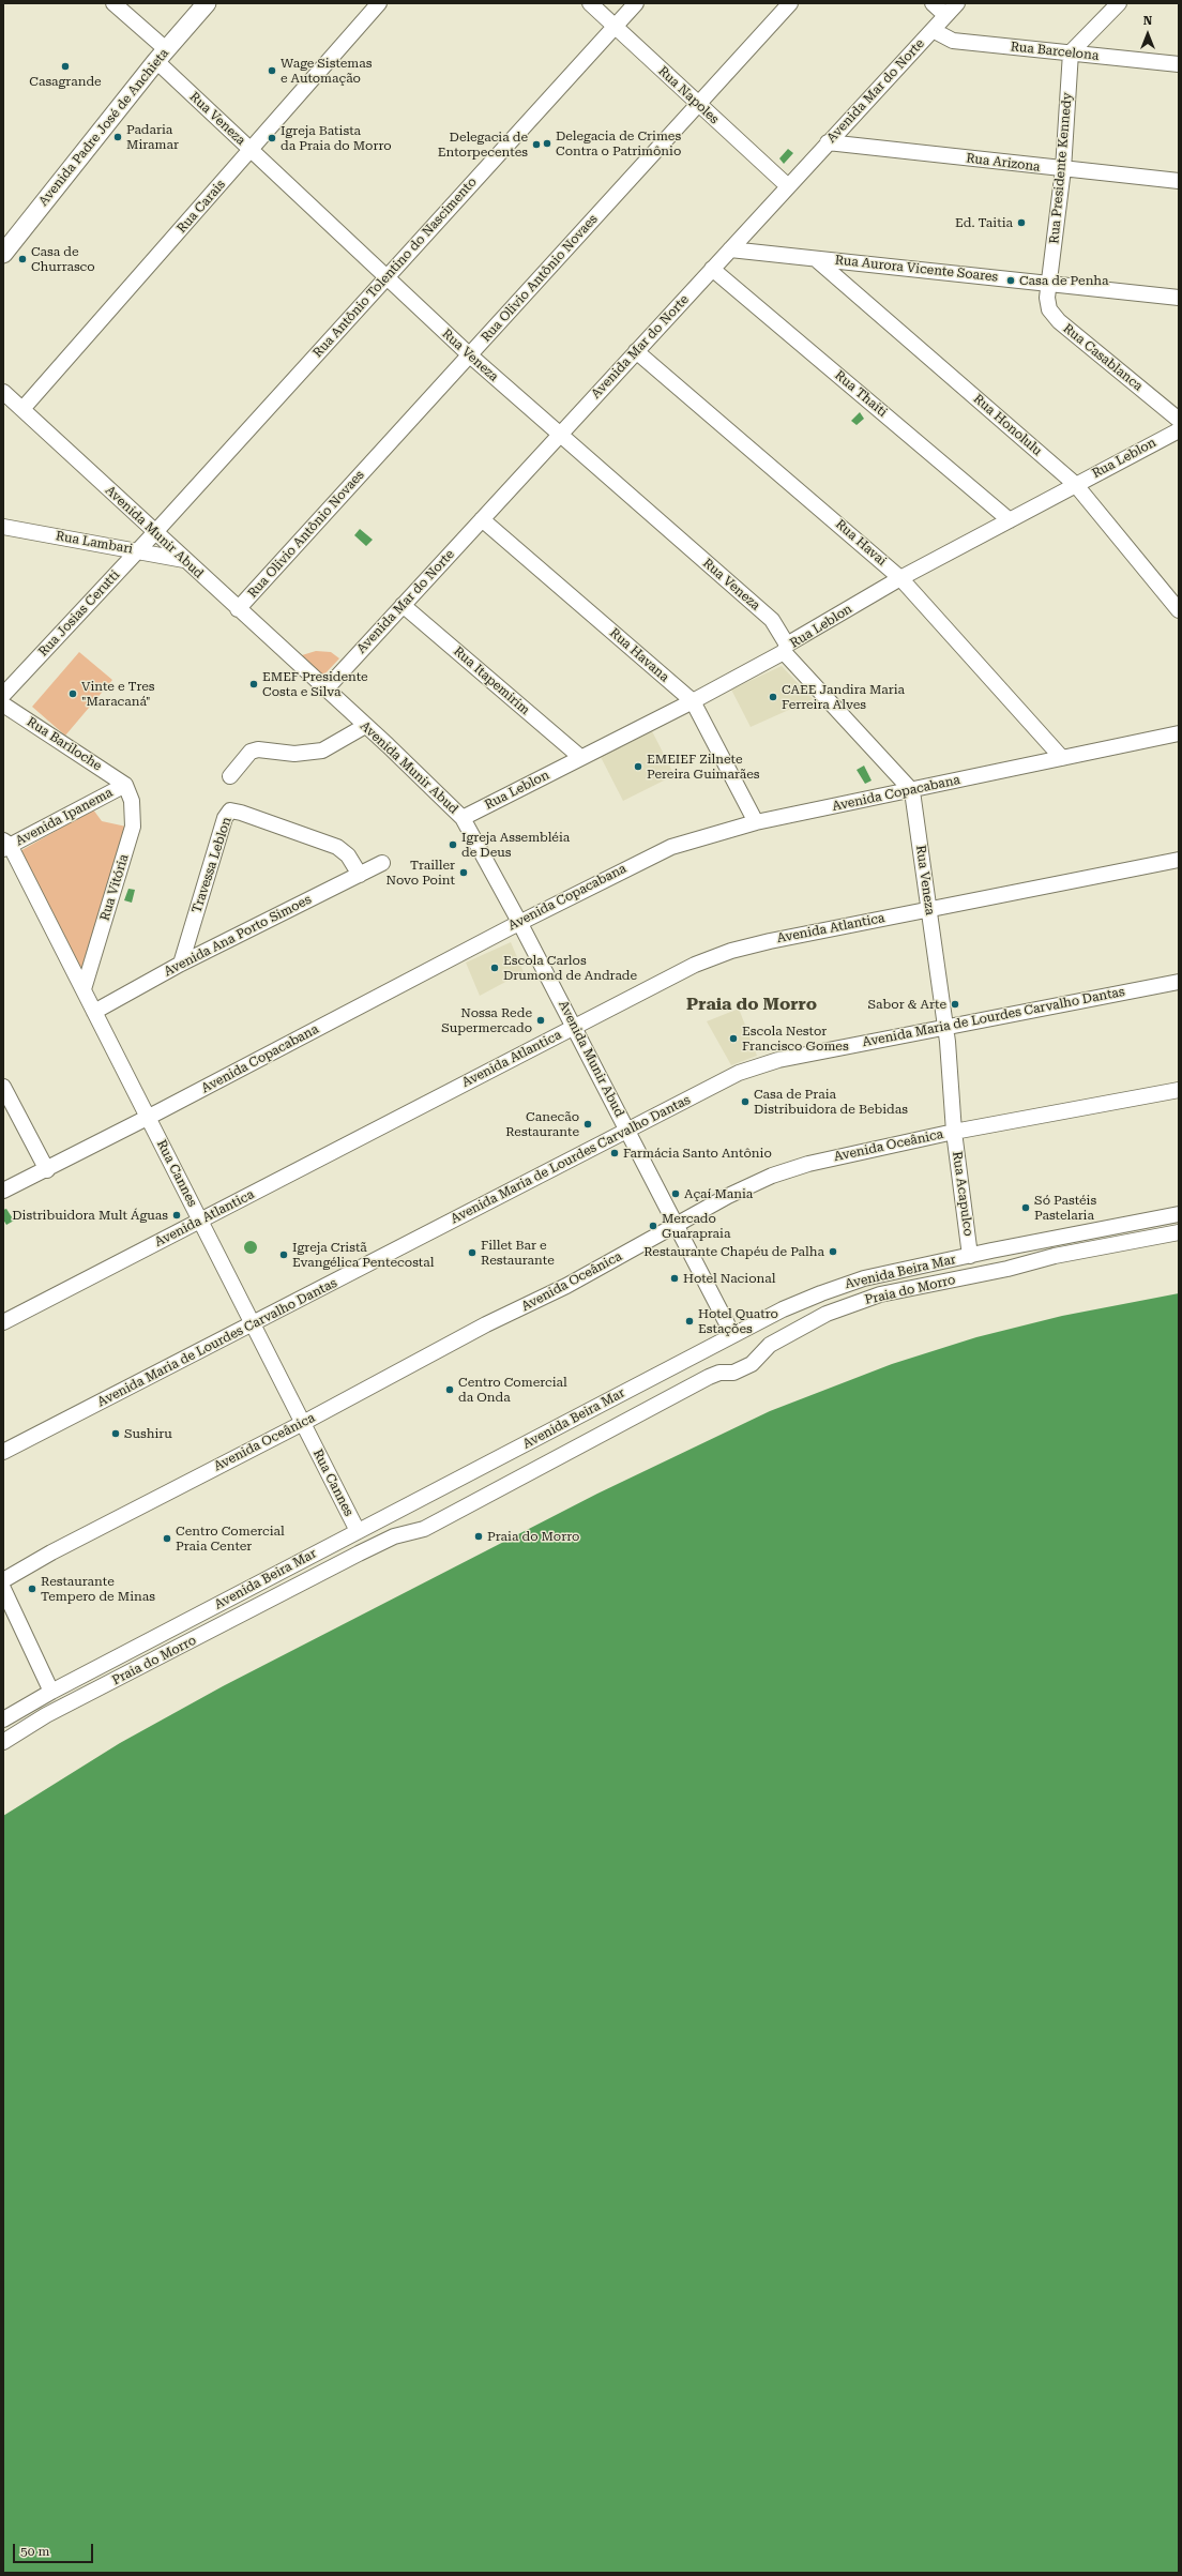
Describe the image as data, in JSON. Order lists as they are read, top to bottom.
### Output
{
  "streets": {
    "main road": ["Avenida Padre José de Anchieta"],
    "street": [
      "Rua Barcelona",
      "Avenida Mar do Norte",
      "Rua Napoles",
      "Rua Veneza",
      "Rua Arizona",
      "Rua Presidente Kennedy",
      "Rua Carais",
      "Rua Antônio Tolentino do Nascimento",
      "Rua Aurora Vicente Soares",
      "Rua Olivio Antônio Novaes",
      "Rua Casablanca",
      "Rua Thaiti",
      "Rua Honolulu",
      "Rua Leblon",
      "Avenida Munir Abud",
      "Rua Lambari",
      "Rua Havai",
      "Rua Josias Cerutti",
      "Rua Havana",
      "Rua Itapemirim",
      "Rua Bariloche",
      "Avenida Copacabana",
      "Avenida Ipanema",
      "Travessa Leblon",
      "Rua Vitória",
      "Avenida Atlantica",
      "Avenida Ana Porto Simoes",
      "Avenida Maria de Lourdes Carvalho Dantas",
      "Avenida Oceânica",
      "Rua Cannes",
      "Rua Acapulco",
      "Avenida Beira Mar",
      "Praia do Morro"
    ]
  },
  "crossings": [
    ["Rua Barcelona", "Avenida Mar do Norte"],
    ["Rua Barcelona", "Rua Presidente Kennedy"],
    ["Avenida Mar do Norte", "Rua Napoles"],
    ["Avenida Mar do Norte", "Rua Veneza"],
    ["Avenida Mar do Norte", "Rua Arizona"],
    ["Avenida Mar do Norte", "Rua Aurora Vicente Soares"],
    ["Avenida Mar do Norte", "Rua Thaiti"],
    ["Avenida Mar do Norte", "Avenida Munir Abud"],
    ["Avenida Mar do Norte", "Rua Havai"],
    ["Avenida Mar do Norte", "Rua Havana"],
    ["Avenida Mar do Norte", "Rua Itapemirim"],
    ["Rua Napoles", "Rua Antônio Tolentino do Nascimento"],
    ["Rua Napoles", "Rua Olivio Antônio Novaes"],
    ["Rua Veneza", "Avenida Padre José de Anchieta"],
    ["Rua Veneza", "Rua Carais"],
    ["Rua Veneza", "Rua Antônio Tolentino do Nascimento"],
    ["Rua Veneza", "Rua Olivio Antônio Novaes"],
    ["Rua Veneza", "Rua Leblon"],
    ["Rua Veneza", "Avenida Copacabana"],
    ["Rua Veneza", "Avenida Atlantica"],
    ["Rua Veneza", "Avenida Maria de Lourdes Carvalho Dantas"],
    ["Rua Veneza", "Rua Acapulco"],
    ["Rua Arizona", "Rua Presidente Kennedy"],
    ["Rua Presidente Kennedy", "Rua Aurora Vicente Soares"],
    ["Rua Presidente Kennedy", "Rua Casablanca"],
    ["Rua Carais", "Avenida Munir Abud"],
    ["Rua Antônio Tolentino do Nascimento", "Avenida Munir Abud"],
    ["Rua Antônio Tolentino do Nascimento", "Rua Josias Cerutti"],
    ["Rua Aurora Vicente Soares", "Rua Casablanca"],
    ["Rua Aurora Vicente Soares", "Rua Honolulu"],
    ["Rua Olivio Antônio Novaes", "Avenida Munir Abud"],
    ["Rua Thaiti", "Rua Leblon"],
    ["Rua Honolulu", "Rua Leblon"],
    ["Rua Leblon", "Avenida Munir Abud"],
    ["Rua Leblon", "Rua Havai"],
    ["Rua Leblon", "Rua Havana"],
    ["Rua Leblon", "Rua Itapemirim"],
    ["Avenida Munir Abud", "Rua Lambari"],
    ["Avenida Munir Abud", "Rua Josias Cerutti"],
    ["Avenida Munir Abud", "Avenida Copacabana"],
    ["Avenida Munir Abud", "Avenida Atlantica"],
    ["Avenida Munir Abud", "Avenida Maria de Lourdes Carvalho Dantas"],
    ["Avenida Munir Abud", "Avenida Oceânica"],
    ["Avenida Munir Abud", "Avenida Beira Mar"],
    ["Rua Lambari", "Rua Josias Cerutti"],
    ["Rua Havai", "Avenida Copacabana"],
    ["Rua Havana", "Avenida Copacabana"],
    ["Rua Bariloche", "Avenida Ipanema"],
    ["Rua Bariloche", "Rua Vitória"],
    ["Avenida Copacabana", "Rua Cannes"],
    ["Avenida Ipanema", "Rua Vitória"],
    ["Avenida Ipanema", "Rua Cannes"],
    ["Travessa Leblon", "Avenida Ana Porto Simoes"],
    ["Rua Vitória", "Rua Cannes"],
    ["Avenida Atlantica", "Rua Cannes"],
    ["Avenida Ana Porto Simoes", "Rua Cannes"],
    ["Avenida Maria de Lourdes Carvalho Dantas", "Rua Cannes"],
    ["Avenida Maria de Lourdes Carvalho Dantas", "Rua Acapulco"],
    ["Avenida Oceânica", "Rua Cannes"],
    ["Avenida Oceânica", "Rua Acapulco"],
    ["Rua Cannes", "Avenida Beira Mar"],
    ["Rua Acapulco", "Avenida Beira Mar"]
  ],
  "districts": ["Praia do Morro"],
  "places": [
    "Casagrande",
    "Wage Sistemas e Automação",
    "Padaria Miramar",
    "Igreja Batista da Praia do Morro",
    "Delegacia de Crimes Contra o Patrimônio",
    "Delegacia de Entorpecentes",
    "Ed. Taitia",
    "Casa de Churrasco",
    "Casa de Penha",
    "EMEF Presidente Costa e Silva",
    "Vinte e Tres \"Maracaná\"",
    "CAEE Jandira Maria Ferreira Alves",
    "EMEIEF Zilnete Pereira Guimarães",
    "Igreja Assembléia de Deus",
    "Trailler Novo Point",
    "Escola Carlos Drumond de Andrade",
    "Sabor & Arte",
    "Nossa Rede Supermercado",
    "Escola Nestor Francisco Gomes",
    "Casa de Praia Distribuidora de Bebidas",
    "Canecão Restaurante",
    "Farmácia Santo Antônio",
    "Açaí Mania",
    "Só Pastéis Pastelaria",
    "Distribuidora Mult Águas",
    "Mercado Guarapraia",
    "Restaurante Chapéu de Palha",
    "Fillet Bar e Restaurante",
    "Igreja Cristã Evangélica Pentecostal",
    "Hotel Nacional",
    "Hotel Quatro Estações",
    "Centro Comercial da Onda",
    "Sushiru",
    "Praia do Morro",
    "Centro Comercial Praia Center",
    "Restaurante Tempero de Minas"
  ],
  "scale_bar": "50 m",
  "north": "top"
}
